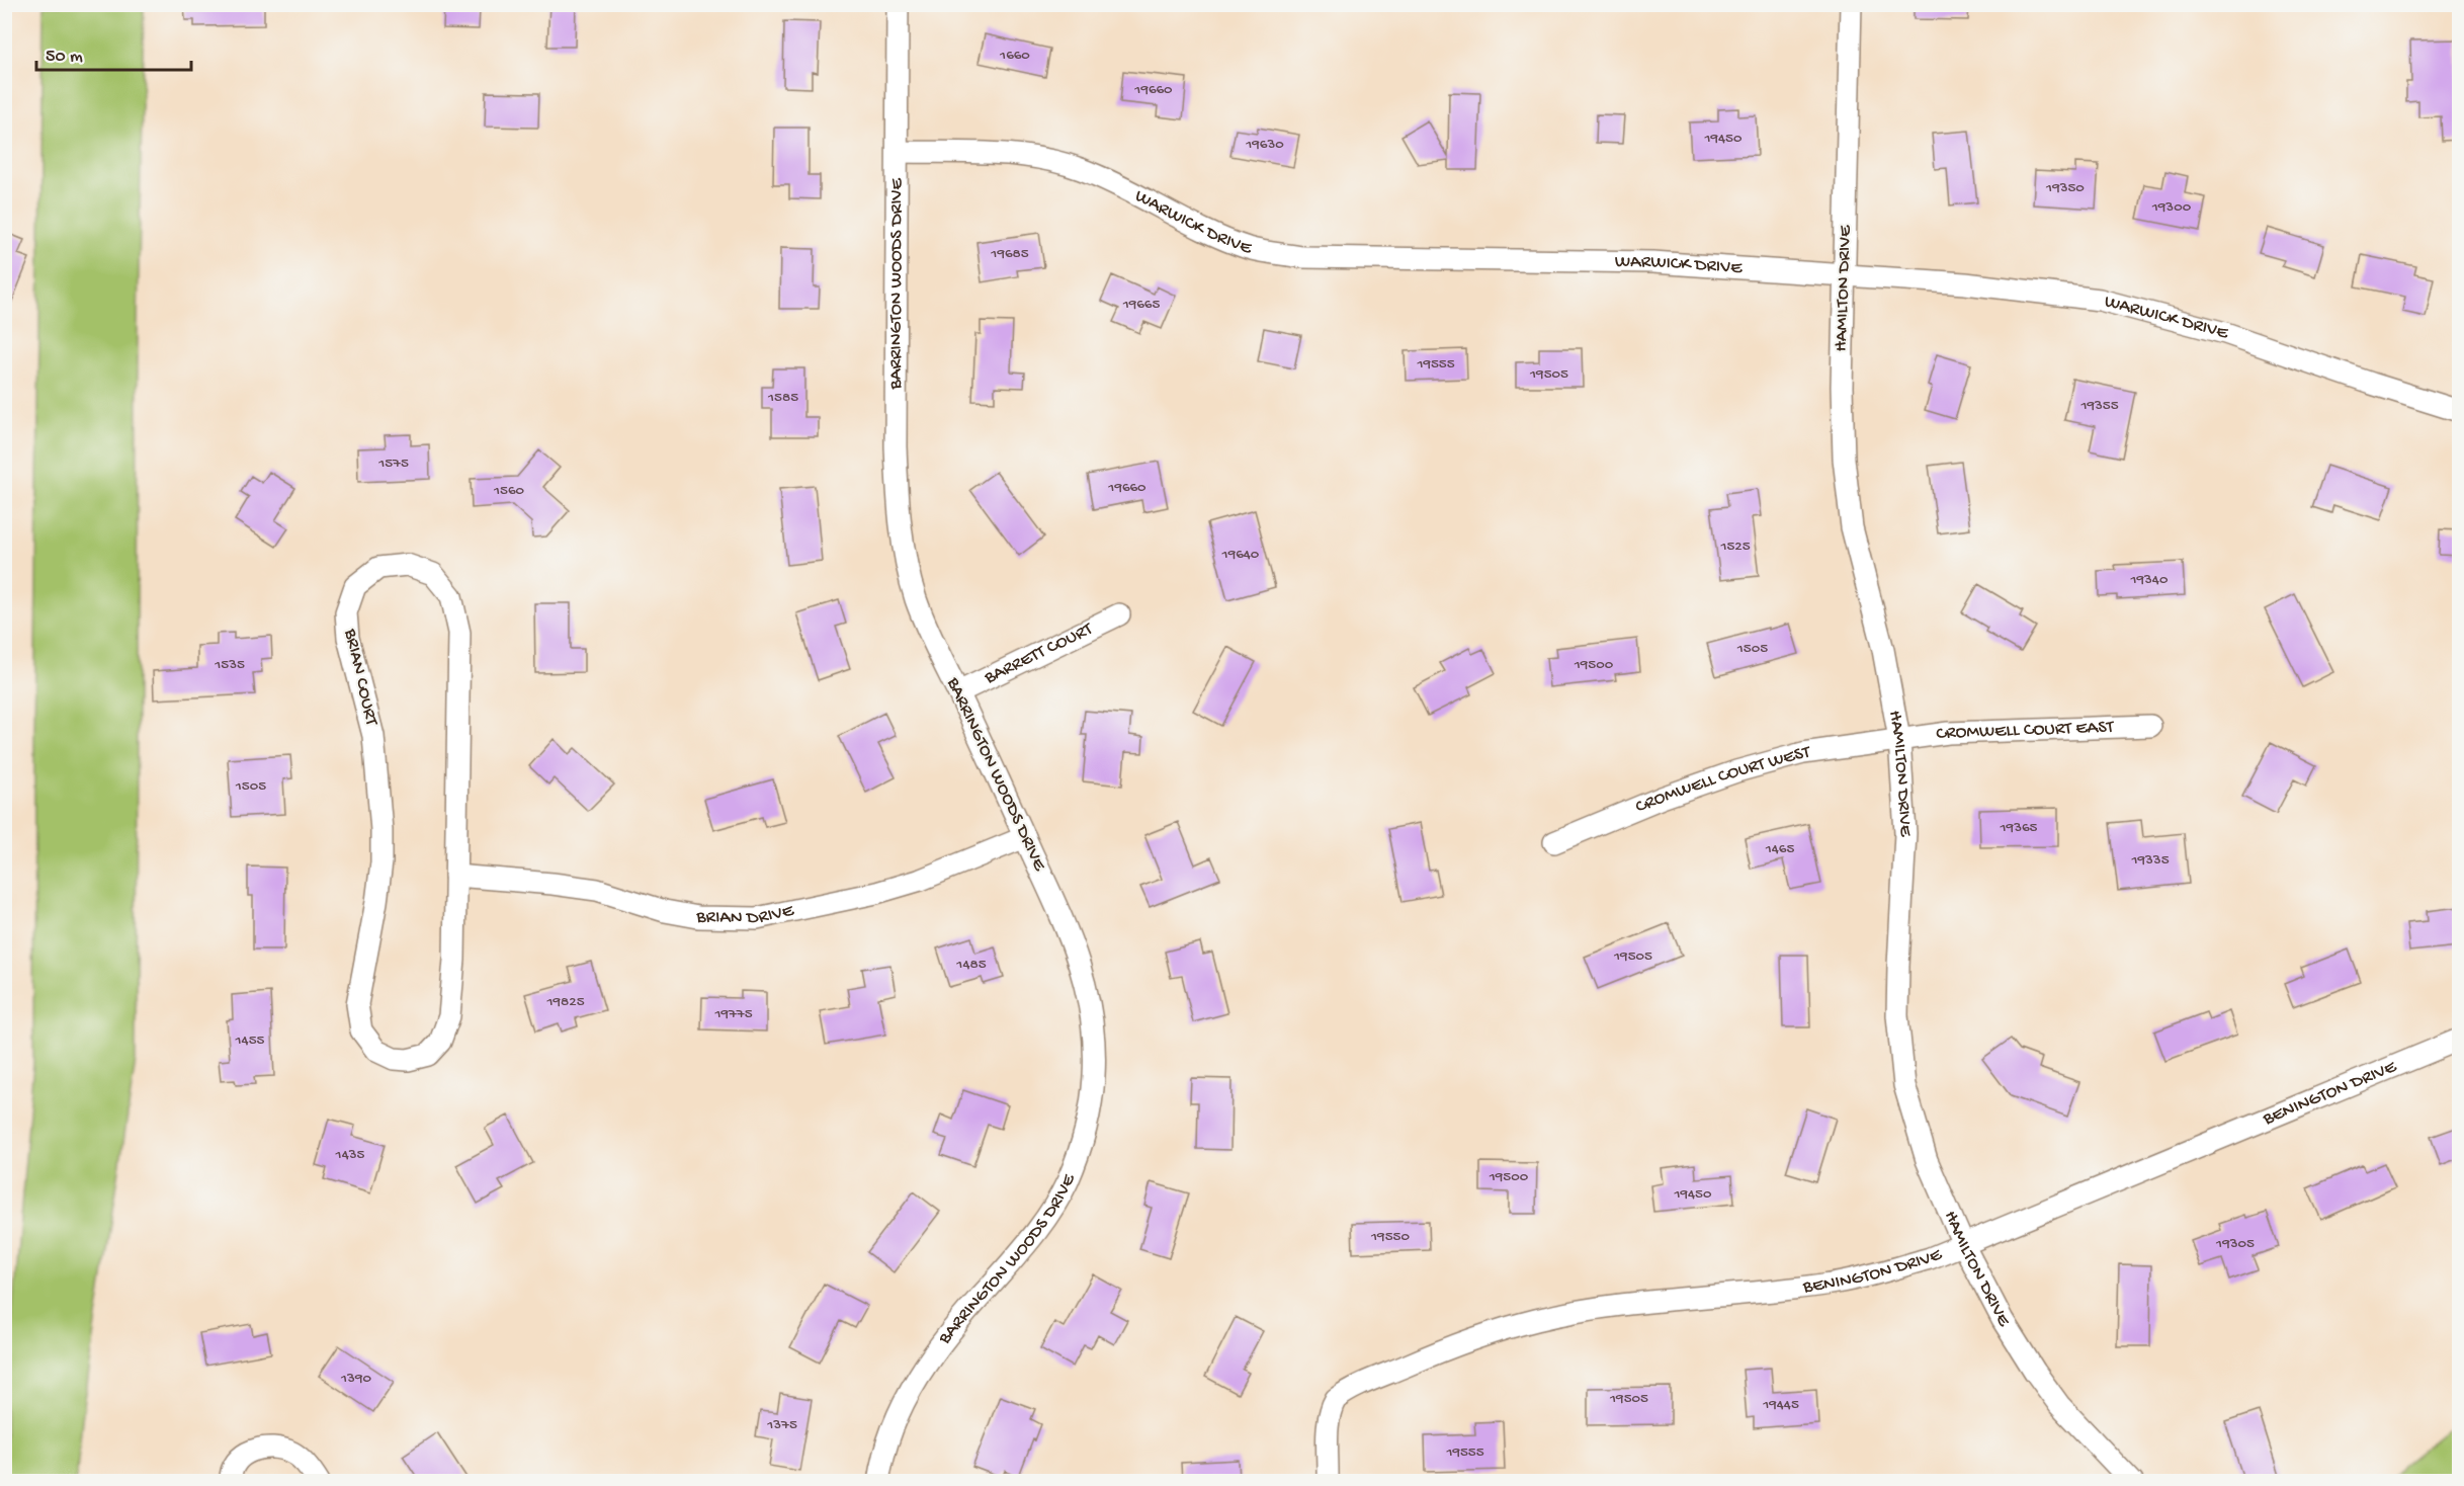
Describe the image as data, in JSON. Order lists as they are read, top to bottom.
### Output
{
  "streets": {
    "street": [
      "WARWICK DRIVE",
      "BARRINGTON WOODS DRIVE",
      "HAMILTON DRIVE",
      "BARRETT COURT",
      "BRIAN COURT",
      "CROMWELL COURT EAST",
      "CROMWELL COURT WEST",
      "BRIAN DRIVE",
      "BENINGTON DRIVE"
    ]
  },
  "crossings": [
    ["WARWICK DRIVE", "BARRINGTON WOODS DRIVE"],
    ["WARWICK DRIVE", "HAMILTON DRIVE"],
    ["BARRINGTON WOODS DRIVE", "BARRETT COURT"],
    ["BARRINGTON WOODS DRIVE", "BRIAN DRIVE"],
    ["HAMILTON DRIVE", "CROMWELL COURT EAST"],
    ["HAMILTON DRIVE", "CROMWELL COURT WEST"],
    ["HAMILTON DRIVE", "BENINGTON DRIVE"],
    ["BRIAN COURT", "BRIAN DRIVE"],
    ["CROMWELL COURT EAST", "CROMWELL COURT WEST"]
  ],
  "house_numbers": [
    "1660",
    "19660",
    "19450",
    "19630",
    "19350",
    "19300",
    "19685",
    "19665",
    "19555",
    "19505",
    "1585",
    "19355",
    "1575",
    "19660",
    "1560",
    "1525",
    "19640",
    "19340",
    "1505",
    "1535",
    "19500",
    "1505",
    "19365",
    "1465",
    "19335",
    "19505",
    "1485",
    "19825",
    "19775",
    "1455",
    "1435",
    "19500",
    "19450",
    "19550",
    "19305",
    "1390",
    "19505",
    "19445",
    "1375",
    "19555"
  ],
  "scale_bar": "50 m"
}
